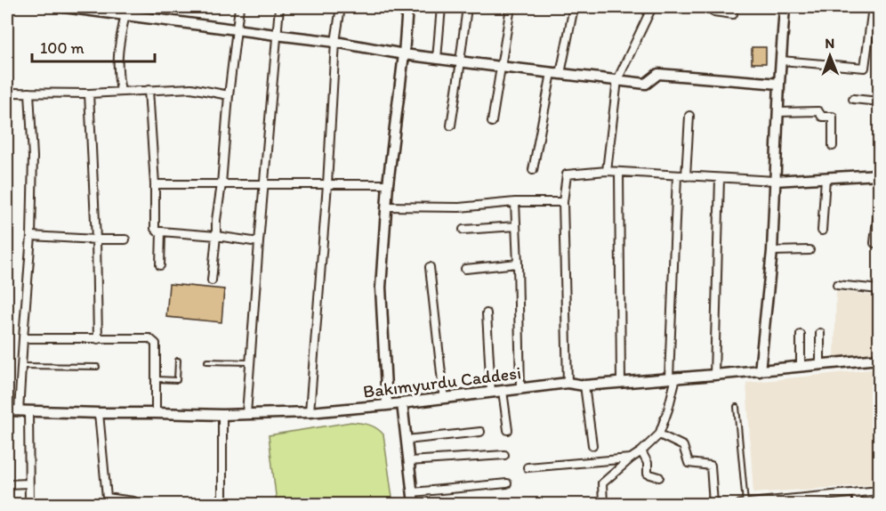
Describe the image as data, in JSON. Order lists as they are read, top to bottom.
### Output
{
  "streets": {
    "street": ["Bakımyurdu Caddesi"]
  },
  "scale_bar": "100 m",
  "north": "top"
}
